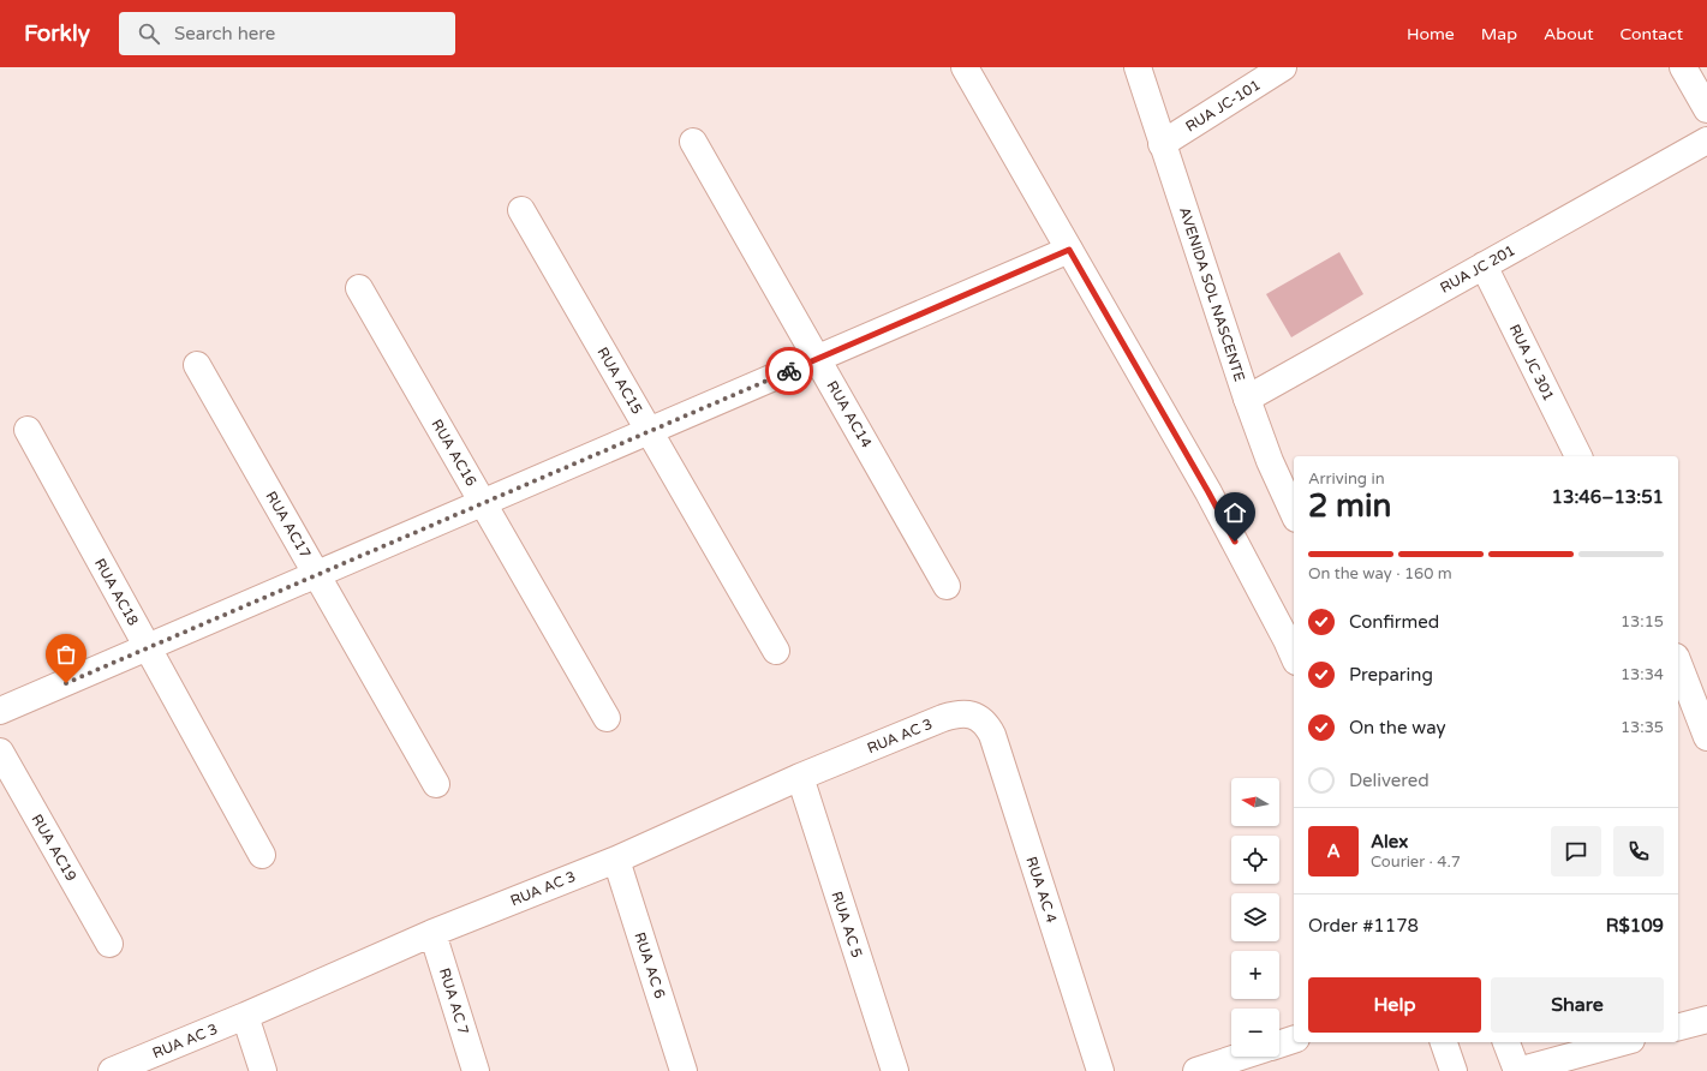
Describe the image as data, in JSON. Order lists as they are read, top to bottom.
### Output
{
  "streets": {
    "street": [
      "RUA JC-101",
      "RUA JC 201",
      "AVENIDA SOL NASCENTE",
      "RUA JC 301",
      "RUA AC15",
      "RUA AC14",
      "RUA AC16",
      "RUA AC17",
      "RUA AC18",
      "RUA AC 3",
      "RUA AC19",
      "RUA AC 4",
      "RUA AC 5",
      "RUA AC 6",
      "RUA AC 7"
    ]
  },
  "crossings": [
    ["RUA JC-101", "AVENIDA SOL NASCENTE"],
    ["RUA JC 201", "AVENIDA SOL NASCENTE"],
    ["RUA JC 201", "RUA JC 301"],
    ["RUA AC 3", "RUA AC 4"],
    ["RUA AC 3", "RUA AC 5"],
    ["RUA AC 3", "RUA AC 6"],
    ["RUA AC 3", "RUA AC 7"]
  ],
  "north": "left",
  "page": {
    "header": "Forkly",
    "search": "Search here",
    "nav": [
      "Home",
      "Map",
      "About",
      "Contact"
    ],
    "heading": ["2 min", "Arriving in", "13:46–13:51"],
    "panel": [
      "Alex",
      "Courier · 4.7",
      "Order #1178",
      "R$109"
    ],
    "bar": "On the way · 160 m",
    "list": [
      ["Confirmed", "13:15"],
      ["Preparing", "13:34"],
      ["On the way", "13:35"],
      "Delivered"
    ],
    "map_buttons": ["+", "−"],
    "round": "A",
    "buttons": ["Help", "Share"]
  }
}
